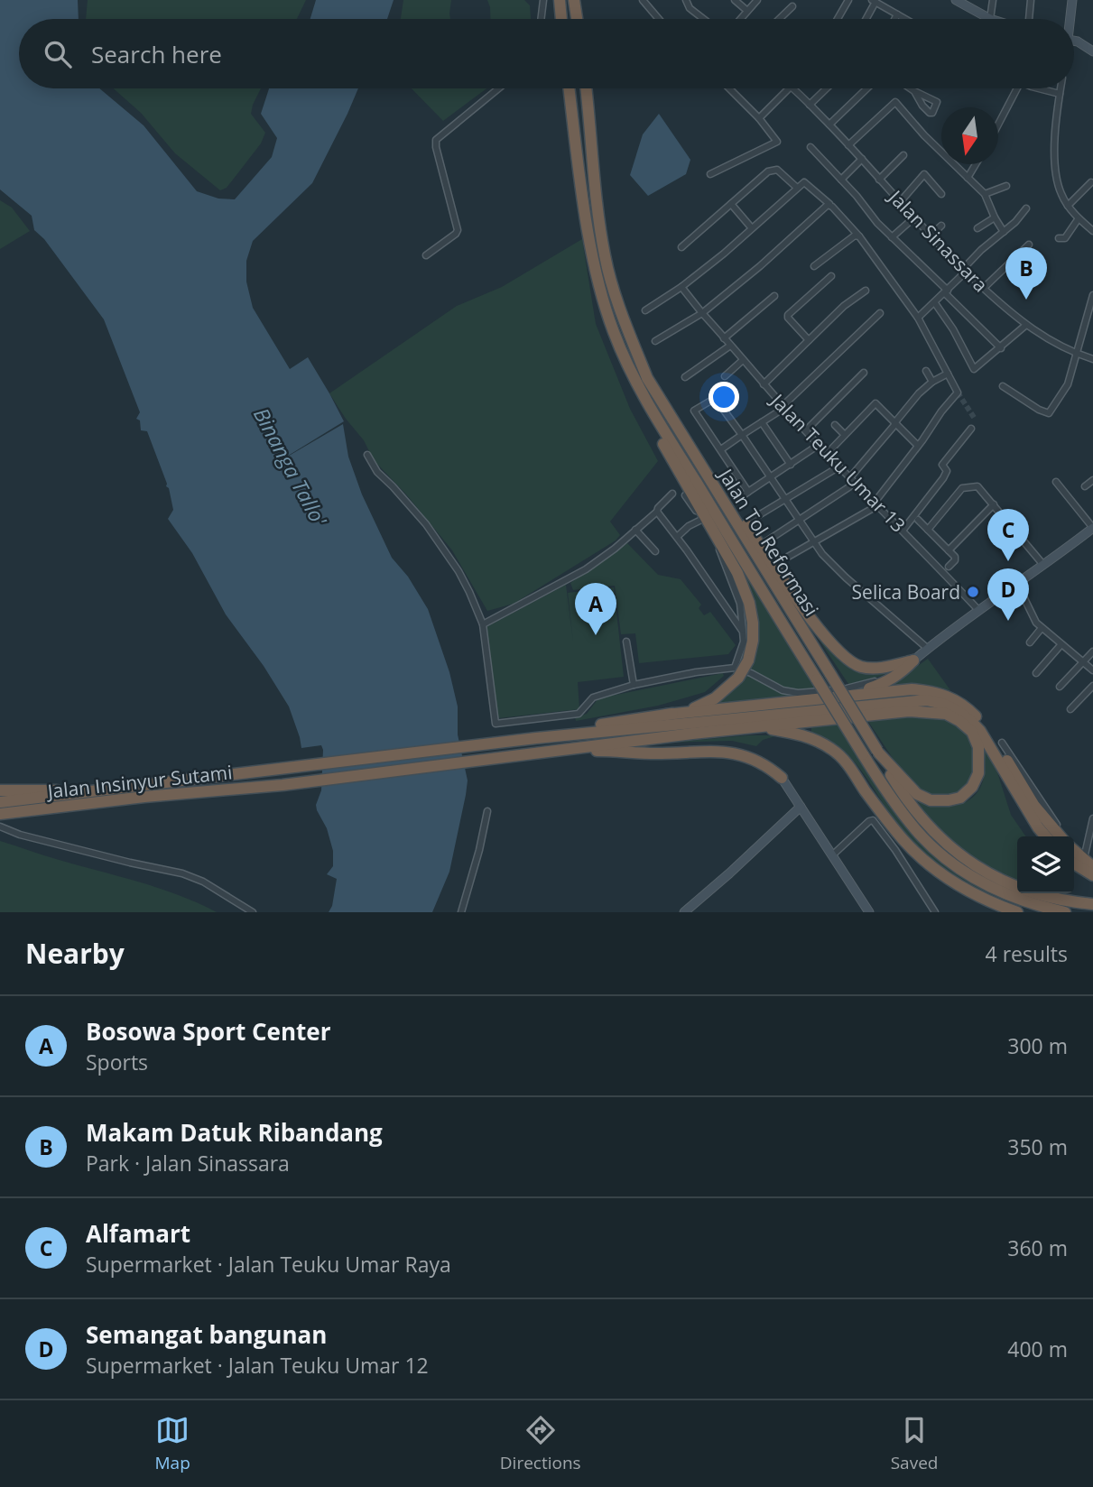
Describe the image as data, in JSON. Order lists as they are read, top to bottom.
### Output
{
  "streets": {
    "highway": ["Jalan Tol Reformasi", "Jalan Insinyur Sutami"],
    "street": ["Jalan Sinassara", "Jalan Teuku Umar 13"]
  },
  "water": ["Binanga Tallo'"],
  "places": ["Selica Board"],
  "north": "bottom",
  "page": {
    "search": "Search here",
    "pins": [
      "B",
      "C",
      "D",
      "A"
    ],
    "heading": ["Nearby", "4 results"],
    "list": [
      {
        "mark": "A",
        "name": "Bosowa Sport Center",
        "note": "Sports",
        "value": "300 m"
      },
      {
        "mark": "B",
        "name": "Makam Datuk Ribandang",
        "note": "Park · Jalan Sinassara",
        "value": "350 m"
      },
      {
        "mark": "C",
        "name": "Alfamart",
        "note": "Supermarket · Jalan Teuku Umar Raya",
        "value": "360 m"
      },
      {
        "mark": "D",
        "name": "Semangat bangunan",
        "note": "Supermarket · Jalan Teuku Umar 12",
        "value": "400 m"
      }
    ],
    "nav": ["Map", "Directions", "Saved"]
  }
}
